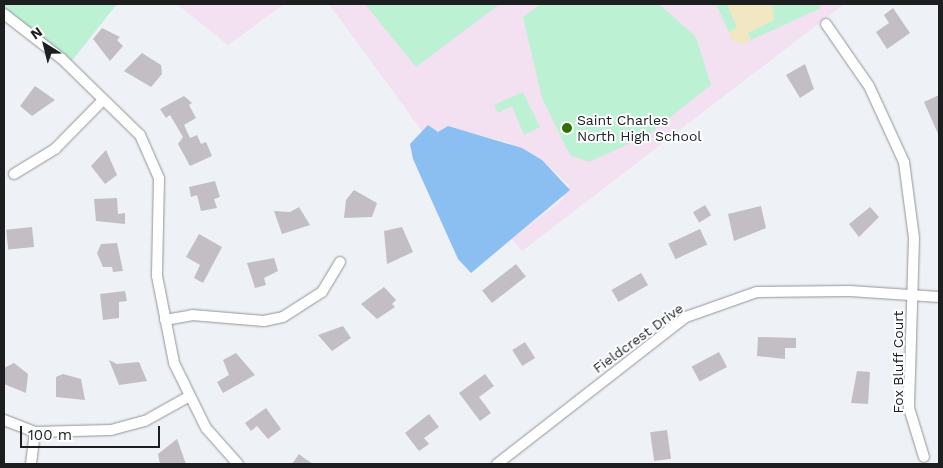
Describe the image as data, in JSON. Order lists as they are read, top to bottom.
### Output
{
  "streets": {
    "street": ["Fieldcrest Drive", "Fox Bluff Court"]
  },
  "crossings": [
    ["Fieldcrest Drive", "Fox Bluff Court"]
  ],
  "places": ["Saint Charles North High School"],
  "scale_bar": "100 m",
  "north": "top left"
}
